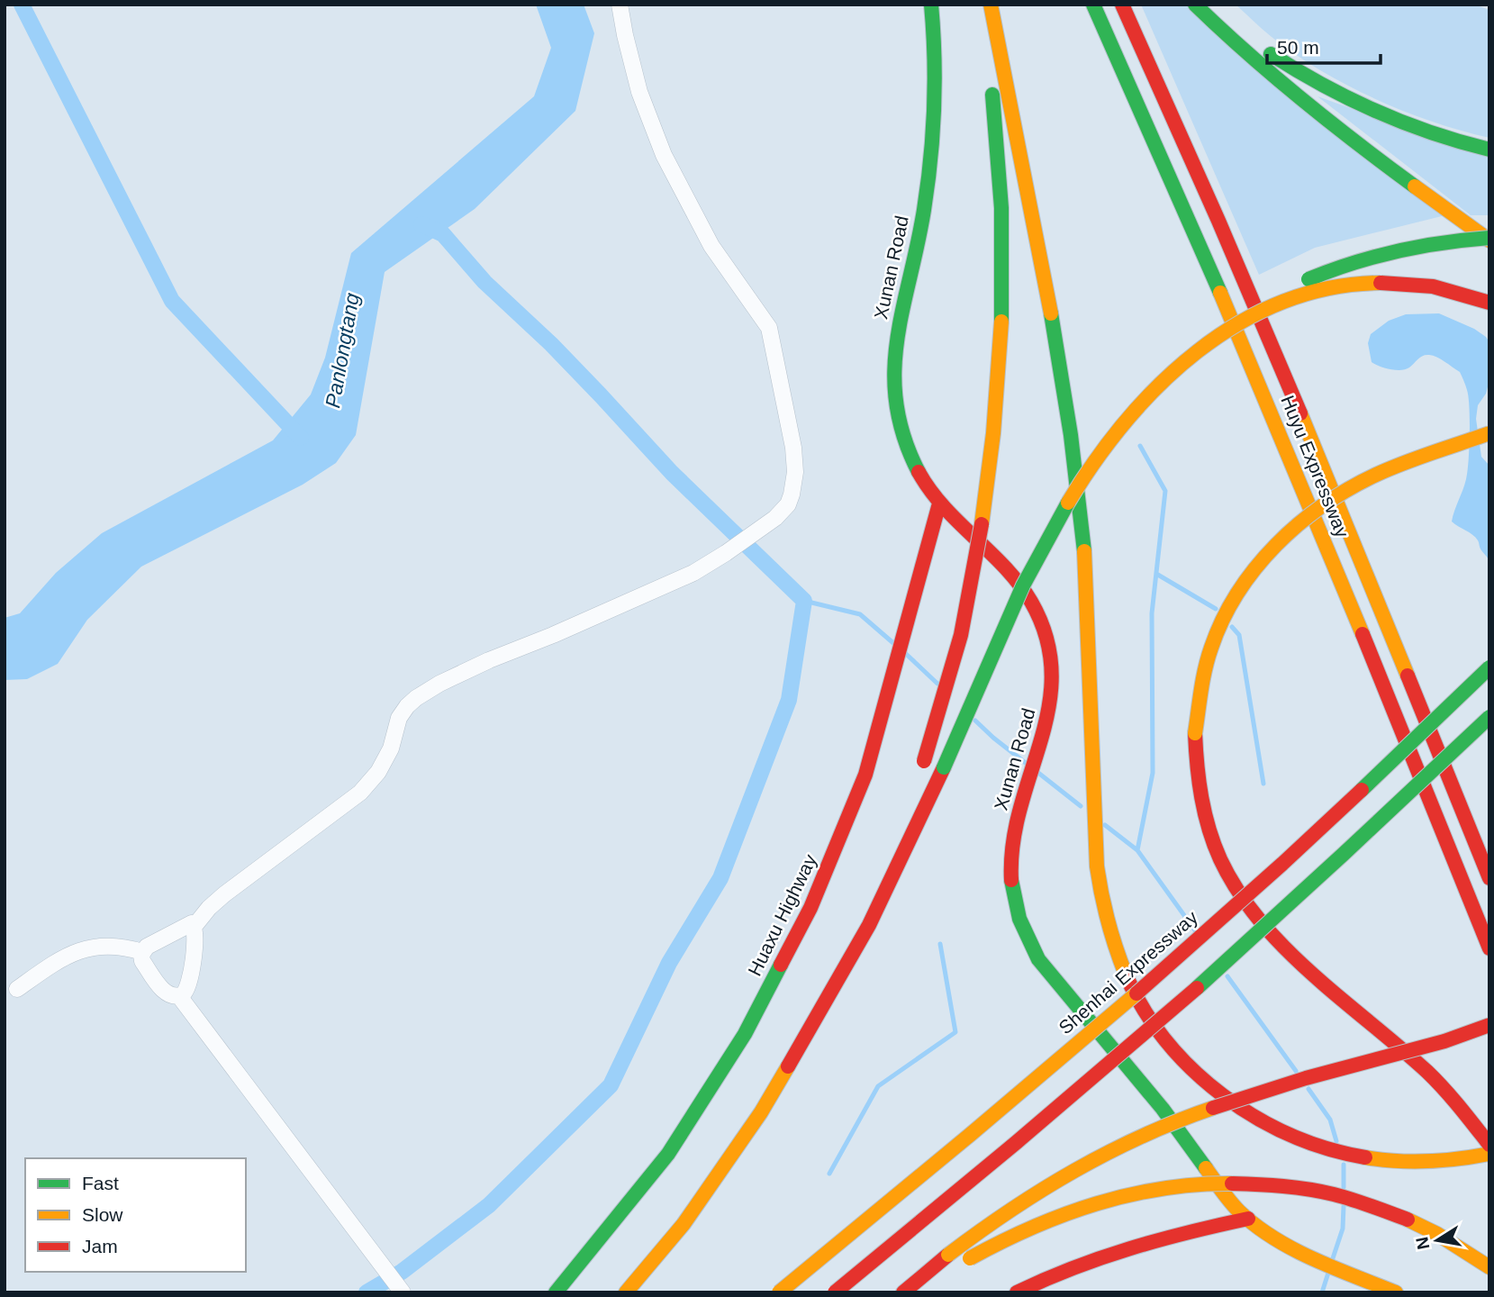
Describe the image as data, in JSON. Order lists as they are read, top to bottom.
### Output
{
  "streets": {
    "main road": [
      "Xunan Road",
      "Huyu Expressway",
      "Huaxu Highway",
      "Shenhai Expressway"
    ]
  },
  "crossings": [
    ["Xunan Road", "Huaxu Highway"]
  ],
  "water": ["Panlongtang"],
  "legend": ["Fast", "Slow", "Jam"],
  "scale_bar": "50 m",
  "north": "left"
}
